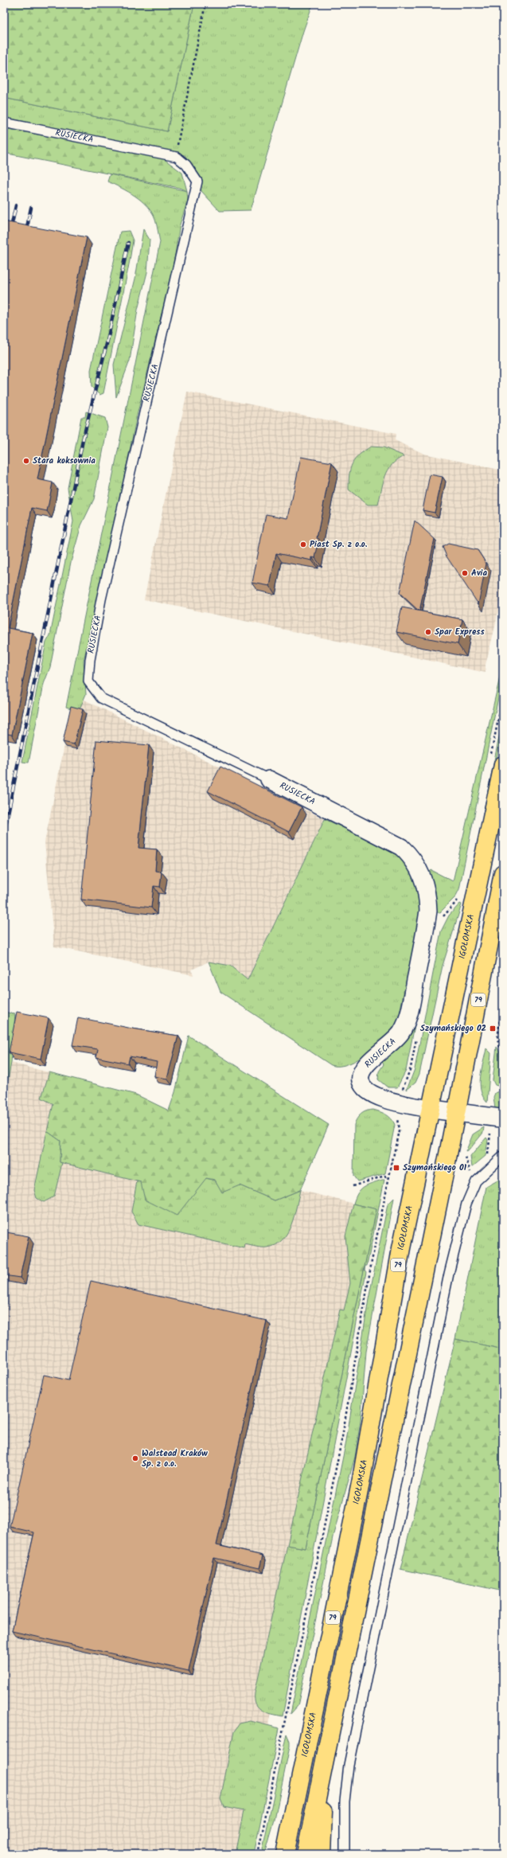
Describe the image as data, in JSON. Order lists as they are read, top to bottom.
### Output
{
  "streets": {
    "main road": ["IGOŁOMSKA", "79"],
    "street": ["RUSIECKA"]
  },
  "crossings": [
    ["RUSIECKA", "IGOŁOMSKA"]
  ],
  "places": {
    "other": [
      "Stara koksownia",
      "Piast Sp. z o.o.",
      "Avia",
      "Spar Express",
      "Walstead Kraków Sp. z o.o."
    ],
    "transit": ["Szymańskiego 02", "Szymańskiego 01"]
  }
}
